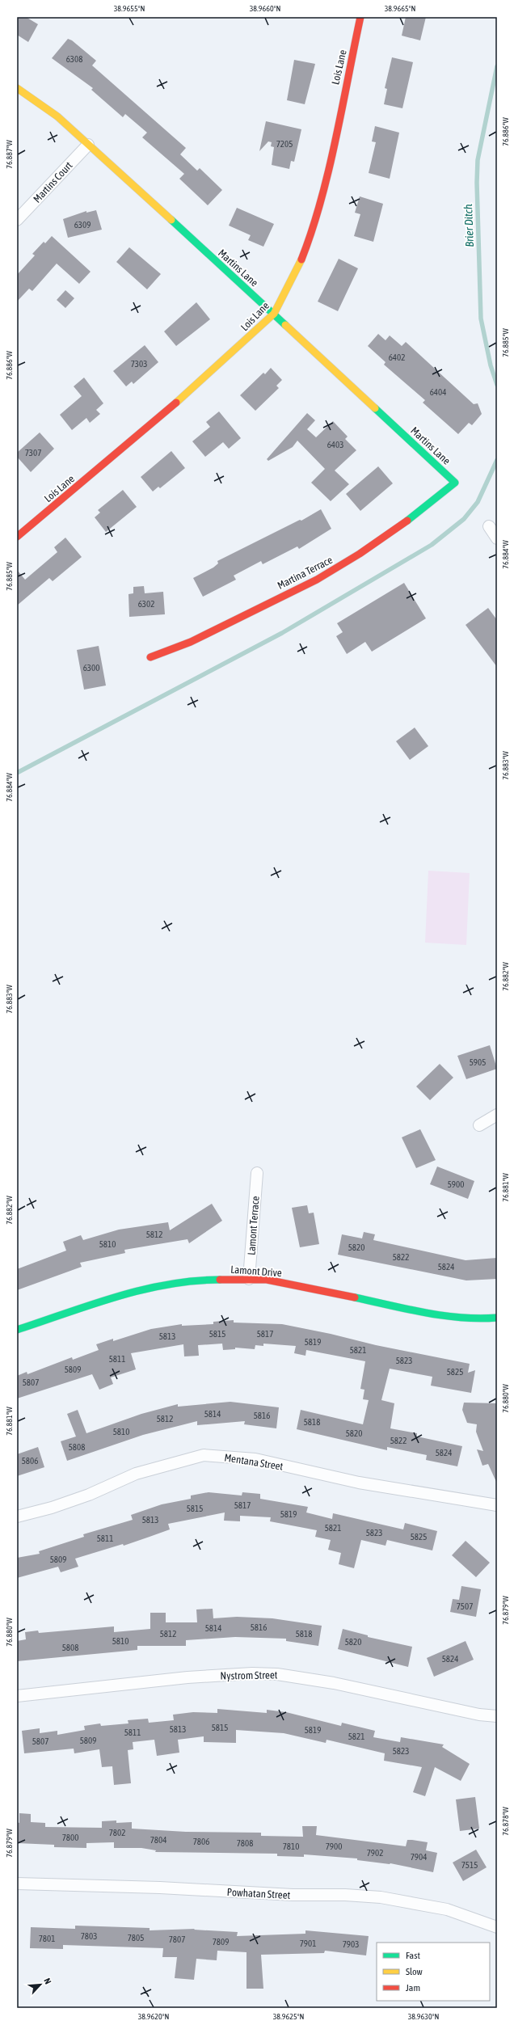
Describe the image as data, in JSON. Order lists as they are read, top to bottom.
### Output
{
  "streets": {
    "street": [
      "Lois Lane",
      "Martins Court",
      "Martins Lane",
      "Martina Terrace",
      "Lamont Terrace",
      "Lamont Drive",
      "Mentana Street",
      "Nystrom Street",
      "Powhatan Street"
    ]
  },
  "crossings": [
    ["Lois Lane", "Martins Lane"],
    ["Martins Court", "Martins Lane"],
    ["Martins Lane", "Martina Terrace"],
    ["Lamont Terrace", "Lamont Drive"]
  ],
  "water": ["Brier Ditch"],
  "house_numbers": [
    "6308",
    "7205",
    "6309",
    "6402",
    "7303",
    "6404",
    "6403",
    "7307",
    "6302",
    "6300",
    "5905",
    "5900",
    "5812",
    "5810",
    "5820",
    "5822",
    "5824",
    "5815",
    "5817",
    "5813",
    "5819",
    "5821",
    "5811",
    "5823",
    "5809",
    "5825",
    "5807",
    "5814",
    "5816",
    "5812",
    "5818",
    "5810",
    "5820",
    "5822",
    "5808",
    "5824",
    "5806",
    "5817",
    "5815",
    "5819",
    "5813",
    "5821",
    "5823",
    "5825",
    "5811",
    "5809",
    "7507",
    "5816",
    "5814",
    "5812",
    "5818",
    "5810",
    "5820",
    "5808",
    "5824",
    "5815",
    "5813",
    "5819",
    "5811",
    "5821",
    "5809",
    "5807",
    "5823",
    "7802",
    "7800",
    "7804",
    "7806",
    "7808",
    "7810",
    "7900",
    "7902",
    "7904",
    "7515",
    "7803",
    "7805",
    "7801",
    "7807",
    "7809",
    "7901",
    "7903"
  ],
  "legend": ["Fast", "Slow", "Jam"],
  "north": "top right",
  "coordinates": [
    "38.9655°N",
    "38.9660°N",
    "38.9665°N",
    "76.886°W",
    "76.887°W",
    "76.885°W",
    "76.884°W",
    "76.883°W",
    "76.882°W",
    "76.881°W",
    "76.880°W",
    "76.879°W",
    "76.878°W",
    "38.9620°N",
    "38.9625°N",
    "38.9630°N"
  ]
}
